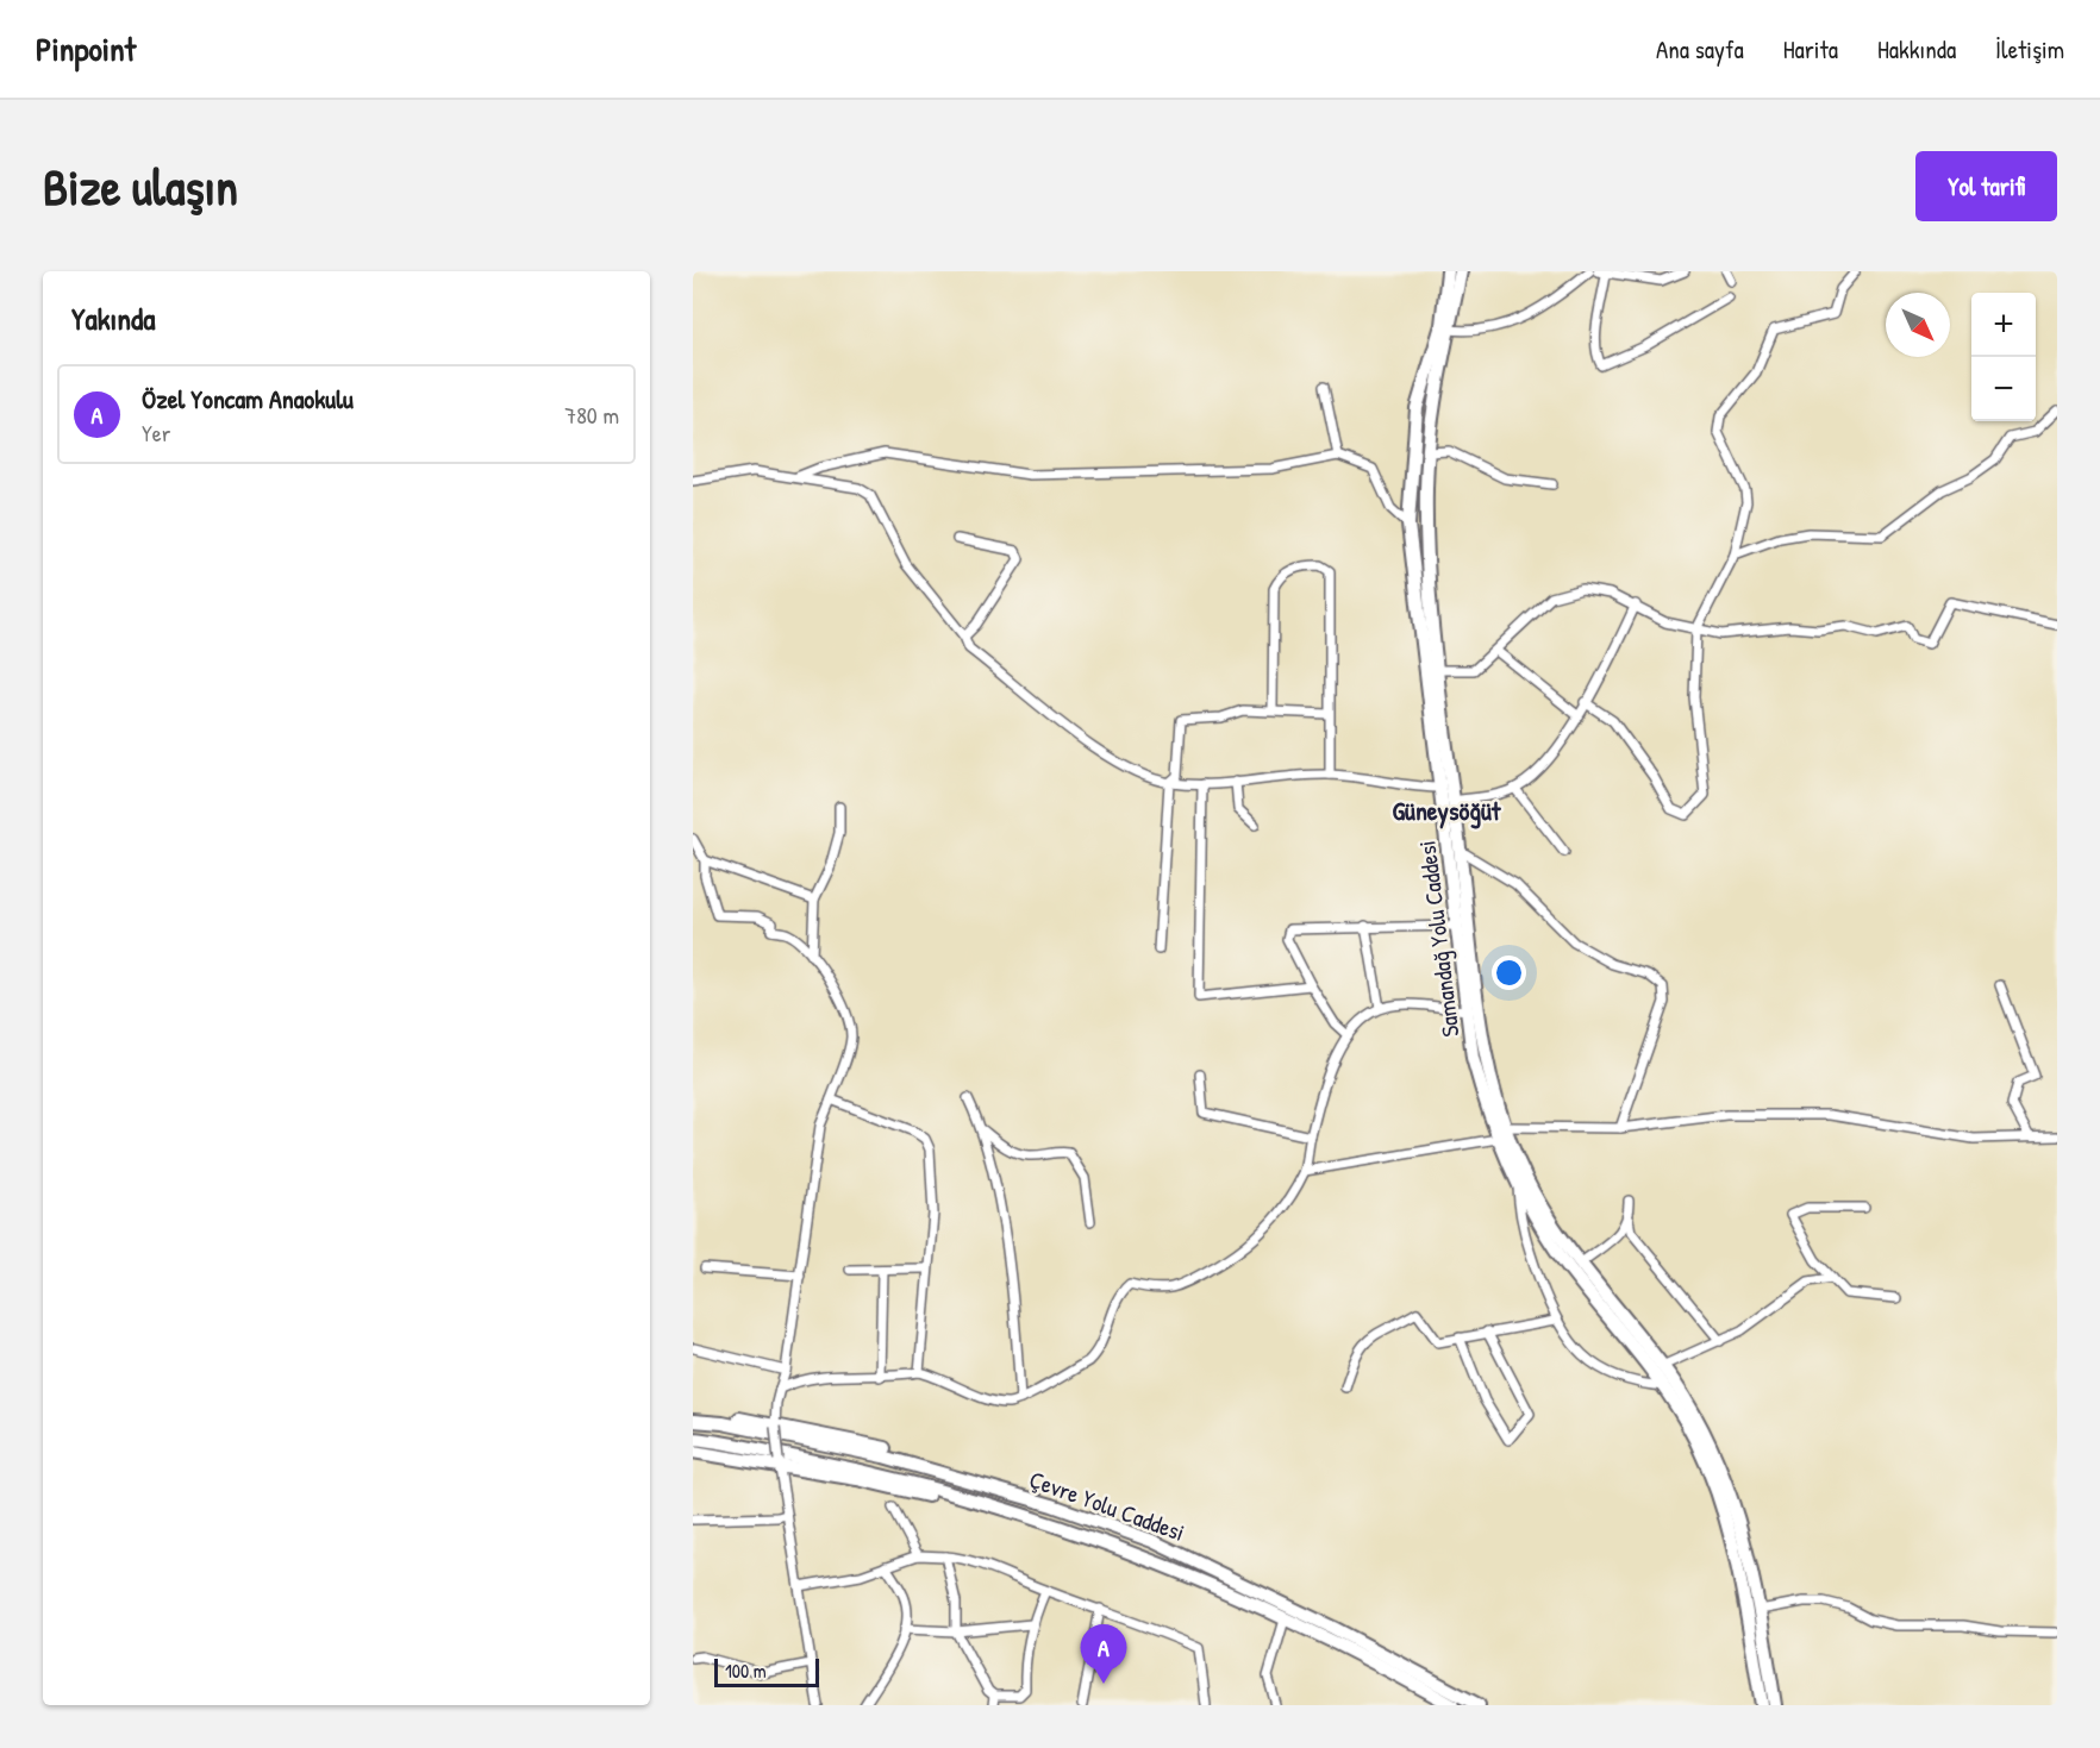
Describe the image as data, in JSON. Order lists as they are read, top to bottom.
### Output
{
  "streets": {
    "highway": ["Samandağ Yolu Caddesi", "Çevre Yolu Caddesi"]
  },
  "districts": ["Güneysöğüt"],
  "scale_bar": "100 m",
  "north": "bottom right",
  "page": {
    "header": "Pinpoint",
    "nav": [
      "Ana sayfa",
      "Harita",
      "Hakkında",
      "İletişim"
    ],
    "buttons": "Yol tarifi",
    "title": "Bize ulaşın",
    "heading": "Yakında",
    "map_buttons": ["+", "−"],
    "list": [
      {
        "mark": "A",
        "name": "Özel Yoncam Anaokulu",
        "note": "Yer",
        "value": "780 m"
      }
    ],
    "pins": "A",
    "scale": "100 m"
  }
}
